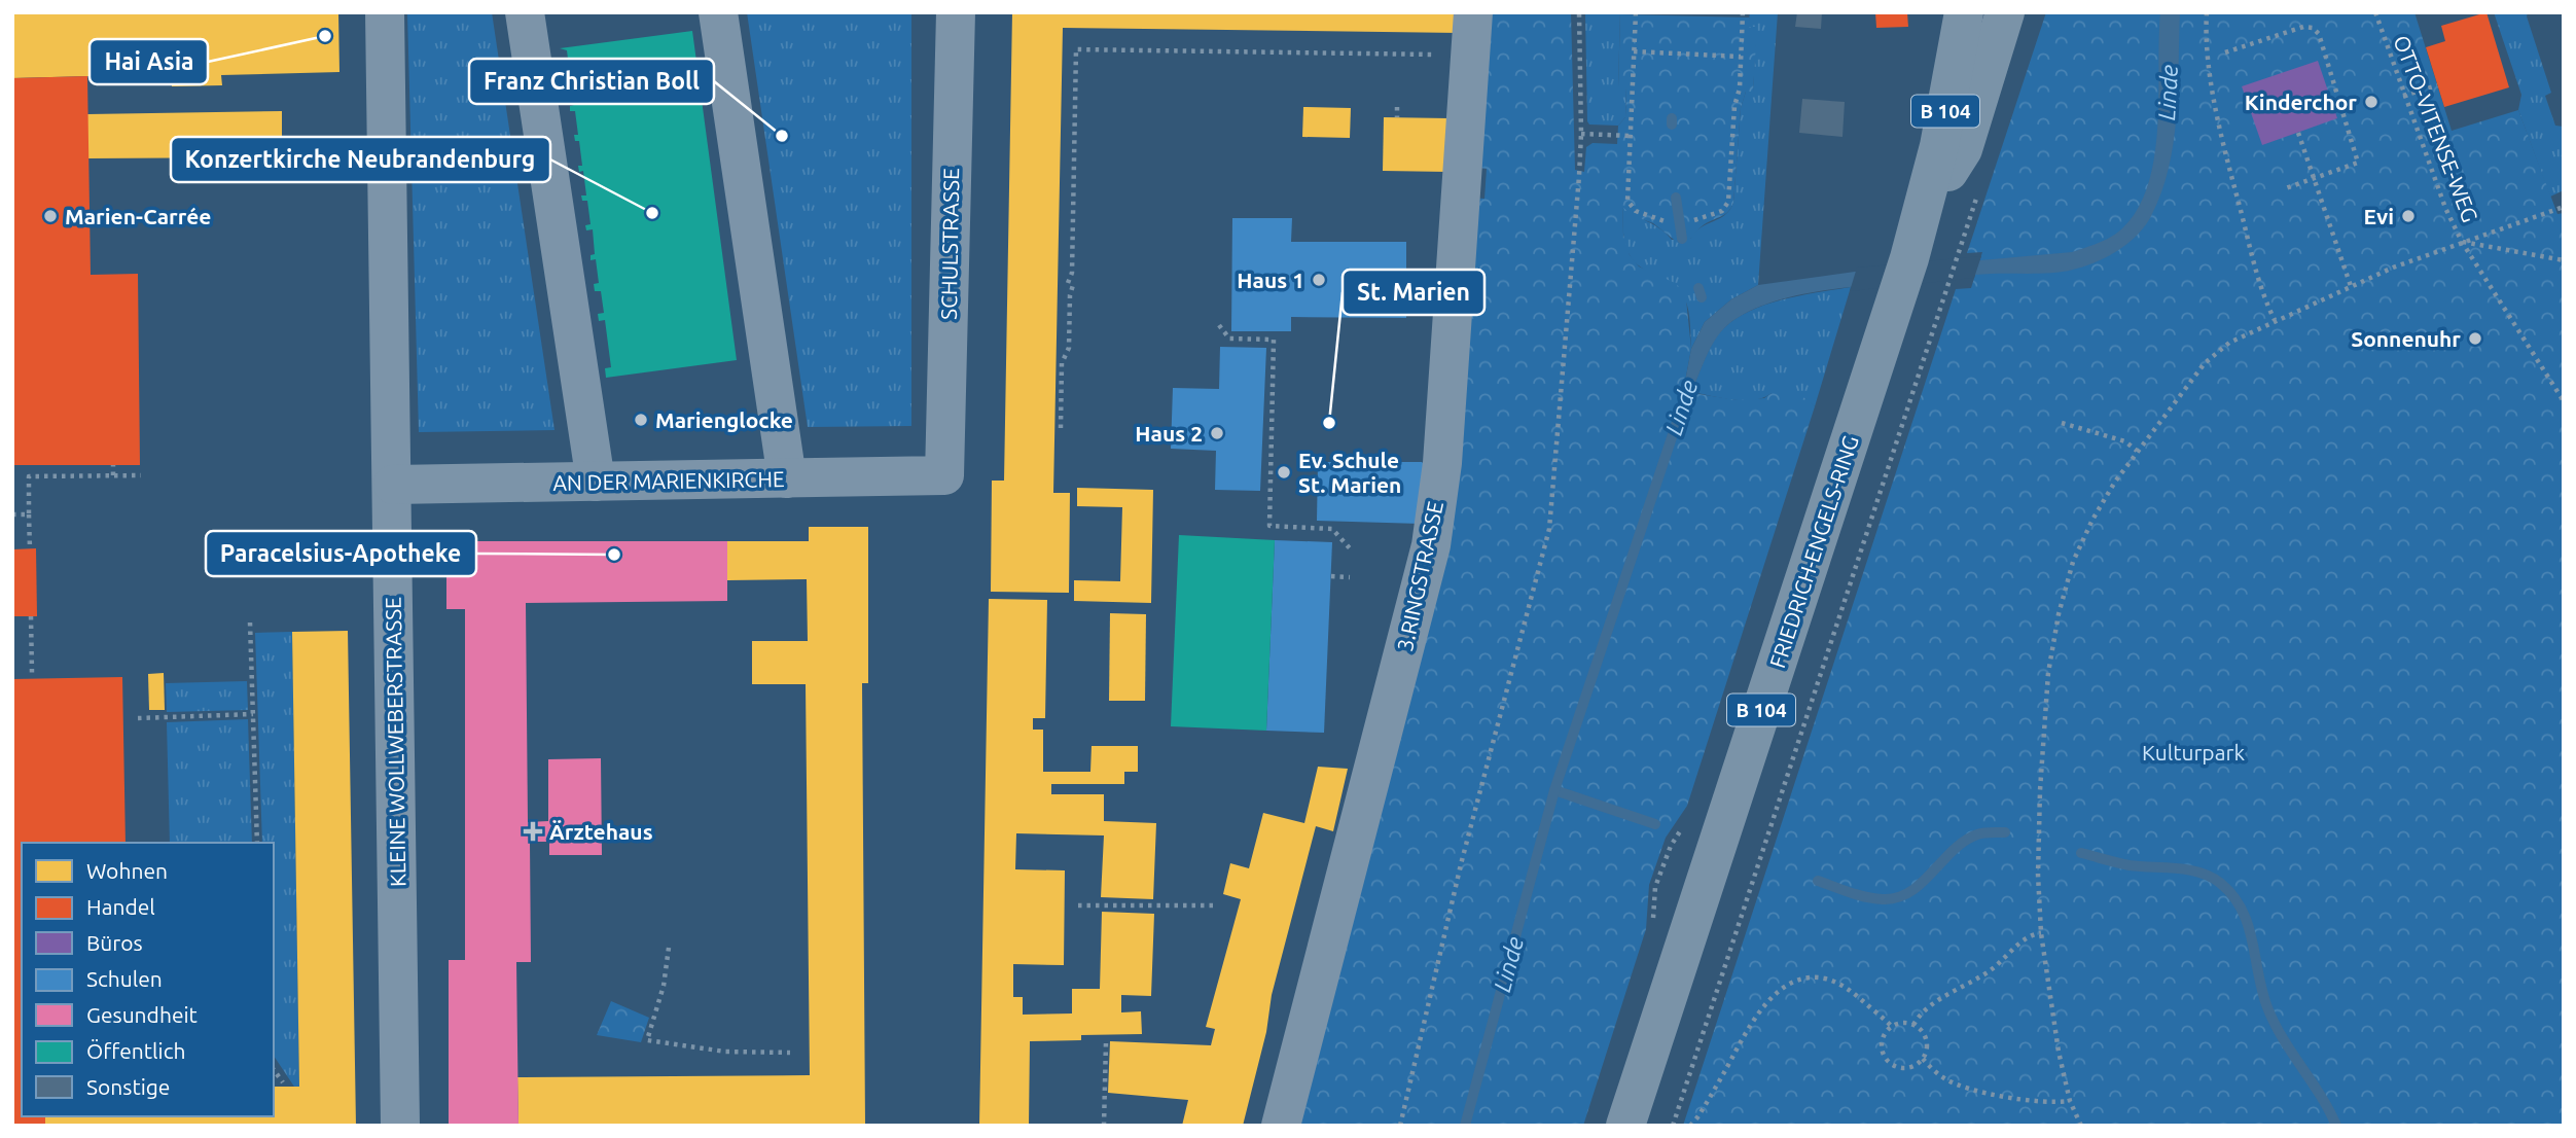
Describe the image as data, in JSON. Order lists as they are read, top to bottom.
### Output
{
  "streets": {
    "main road": ["B 104", "FRIEDRICH-ENGELS-RING"],
    "street": [
      "SCHULSTRASSE",
      "AN DER MARIENKIRCHE",
      "3.RINGSTRASSE",
      "KLEINE WOLLWEBERSTRASSE"
    ],
    "path": ["OTTO-VITENSE-WEG"]
  },
  "crossings": [
    ["SCHULSTRASSE", "AN DER MARIENKIRCHE"],
    ["AN DER MARIENKIRCHE", "KLEINE WOLLWEBERSTRASSE"]
  ],
  "water": ["Linde"],
  "parks": ["Kulturpark"],
  "places": {
    "other": [
      "Hai Asia",
      "Kinderchor",
      "Franz Christian Boll",
      "Konzertkirche Neubrandenburg",
      "Marien-Carrée",
      "Evi",
      "Haus 1",
      "Sonnenuhr",
      "Marienglocke",
      "St. Marien",
      "Haus 2",
      "Ev. Schule St. Marien",
      "Paracelsius-Apotheke"
    ],
    "health": ["Ärztehaus"]
  },
  "legend": [
    "Wohnen",
    "Handel",
    "Büros",
    "Schulen",
    "Gesundheit",
    "Öffentlich",
    "Sonstige"
  ]
}
